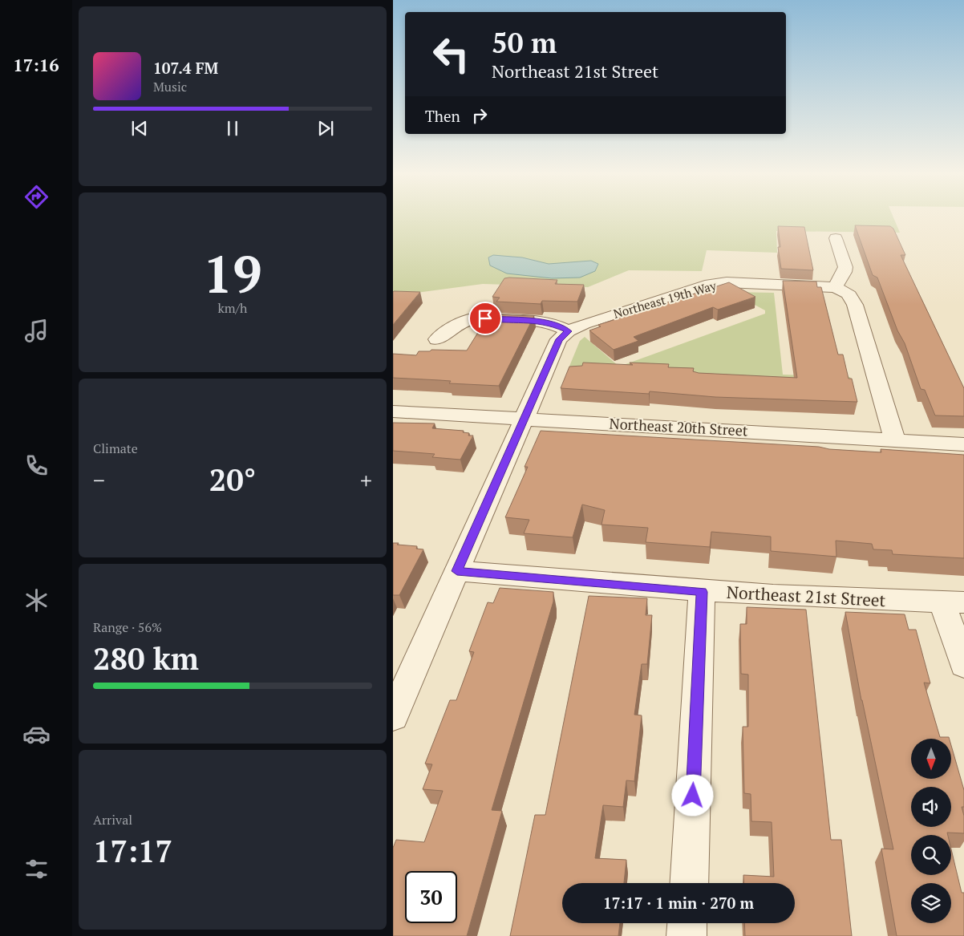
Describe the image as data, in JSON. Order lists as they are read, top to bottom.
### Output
{
  "streets": {
    "street": ["Northeast 19th Way", "Northeast 20th Street", "Northeast 21st Street"]
  },
  "north": "bottom",
  "page": {
    "tabs": "17:16",
    "turn": ["50 m", "Northeast 21st Street"],
    "song": ["107.4 FM", "Music"],
    "then": "Then",
    "tile": [
      ["19", "km/h"],
      "Climate",
      ["Range · 56%", "280 km"],
      ["Arrival", "17:17"]
    ],
    "heat": ["−", "20°", "+"],
    "limit": "30",
    "trip": "17:17 · 1 min · 270 m"
  }
}
